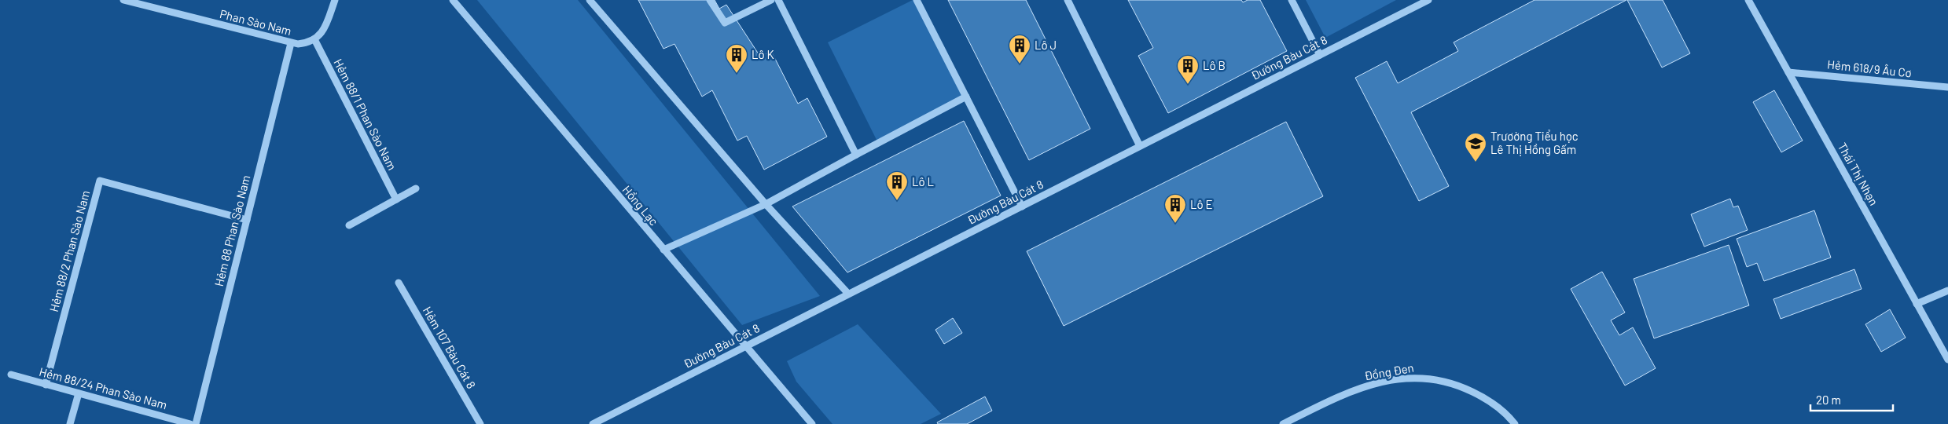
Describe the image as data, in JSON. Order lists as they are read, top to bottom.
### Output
{
  "streets": {
    "street": [
      "Phan Sào Nam",
      "Đường Bàu Cát 8",
      "Hẻm 618/9 Âu Cơ",
      "Hẻm 88/1 Phan Sào Nam",
      "Thái Thị Nhạn",
      "Hồng Lạc",
      "Hẻm 88 Phan Sào Nam",
      "Hẻm 88/2 Phan Sào Nam",
      "Hẻm 107 Bàu Cát 8",
      "Đồng Đen",
      "Hẻm 88/24 Phan Sào Nam"
    ]
  },
  "crossings": [
    ["Phan Sào Nam", "Hẻm 88/1 Phan Sào Nam"],
    ["Phan Sào Nam", "Hẻm 88 Phan Sào Nam"],
    ["Đường Bàu Cát 8", "Hồng Lạc"],
    ["Hẻm 618/9 Âu Cơ", "Thái Thị Nhạn"],
    ["Hẻm 88 Phan Sào Nam", "Hẻm 88/2 Phan Sào Nam"],
    ["Hẻm 88/2 Phan Sào Nam", "Hẻm 88/24 Phan Sào Nam"]
  ],
  "places": {
    "building": [
      "Lô J",
      "Lô K",
      "Lô B",
      "Lô L",
      "Lô E"
    ],
    "school or university": ["Trươờng Tiểu học Lê Thị Hồng Gấm"]
  },
  "scale_bar": "20 m"
}
